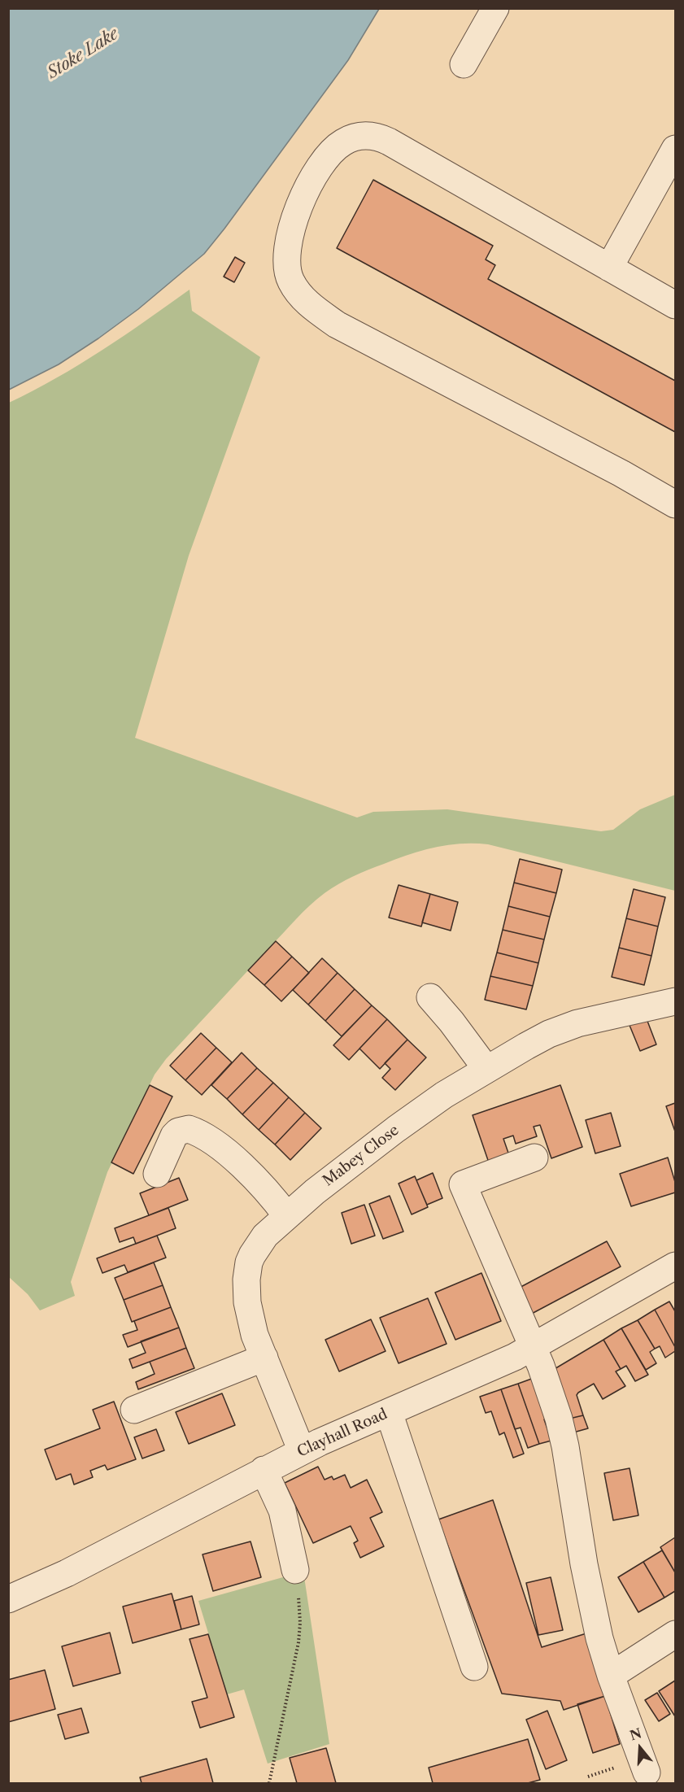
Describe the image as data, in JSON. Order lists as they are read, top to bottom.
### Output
{
  "streets": {
    "street": ["Mabey Close", "Clayhall Road"]
  },
  "crossings": [
    ["Mabey Close", "Clayhall Road"]
  ],
  "water": ["Stoke Lake"],
  "north": "top"
}
